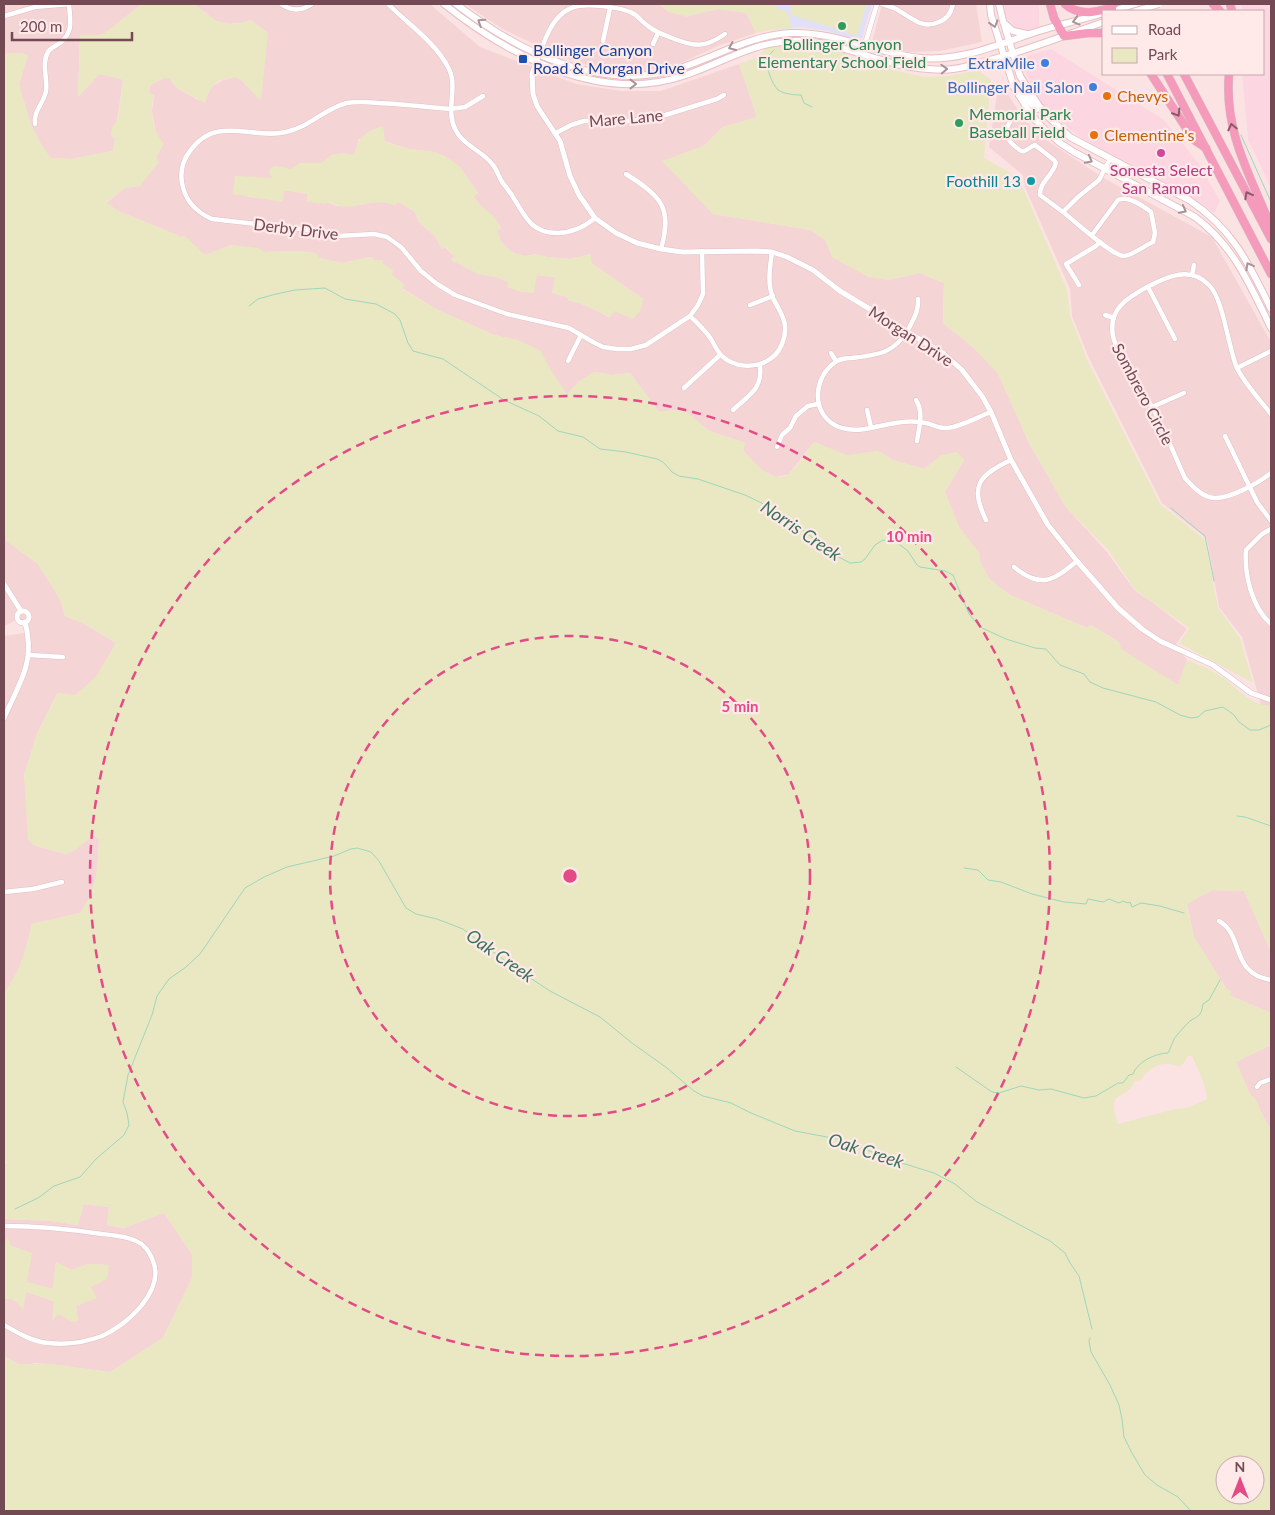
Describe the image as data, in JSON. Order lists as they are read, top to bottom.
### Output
{
  "streets": {
    "street": [
      "Mare Lane",
      "Derby Drive",
      "Morgan Drive",
      "Sombrero Circle"
    ]
  },
  "crossings": [
    ["Mare Lane", "Morgan Drive"],
    ["Derby Drive", "Morgan Drive"]
  ],
  "water": ["Norris Creek", "Oak Creek"],
  "places": {
    "other": [
      "Bollinger Canyon Elementary School Field",
      "ExtraMile",
      "Bollinger Nail Salon",
      "Chevys",
      "Memorial Park Baseball Field",
      "Clementine's",
      "Sonesta Select San Ramon",
      "Foothill 13"
    ],
    "transit": ["Bollinger Canyon Road & Morgan Drive"]
  },
  "legend": ["Road", "Park"],
  "scale_bar": "200 m",
  "north": "top",
  "rings": ["10 min", "5 min"]
}
